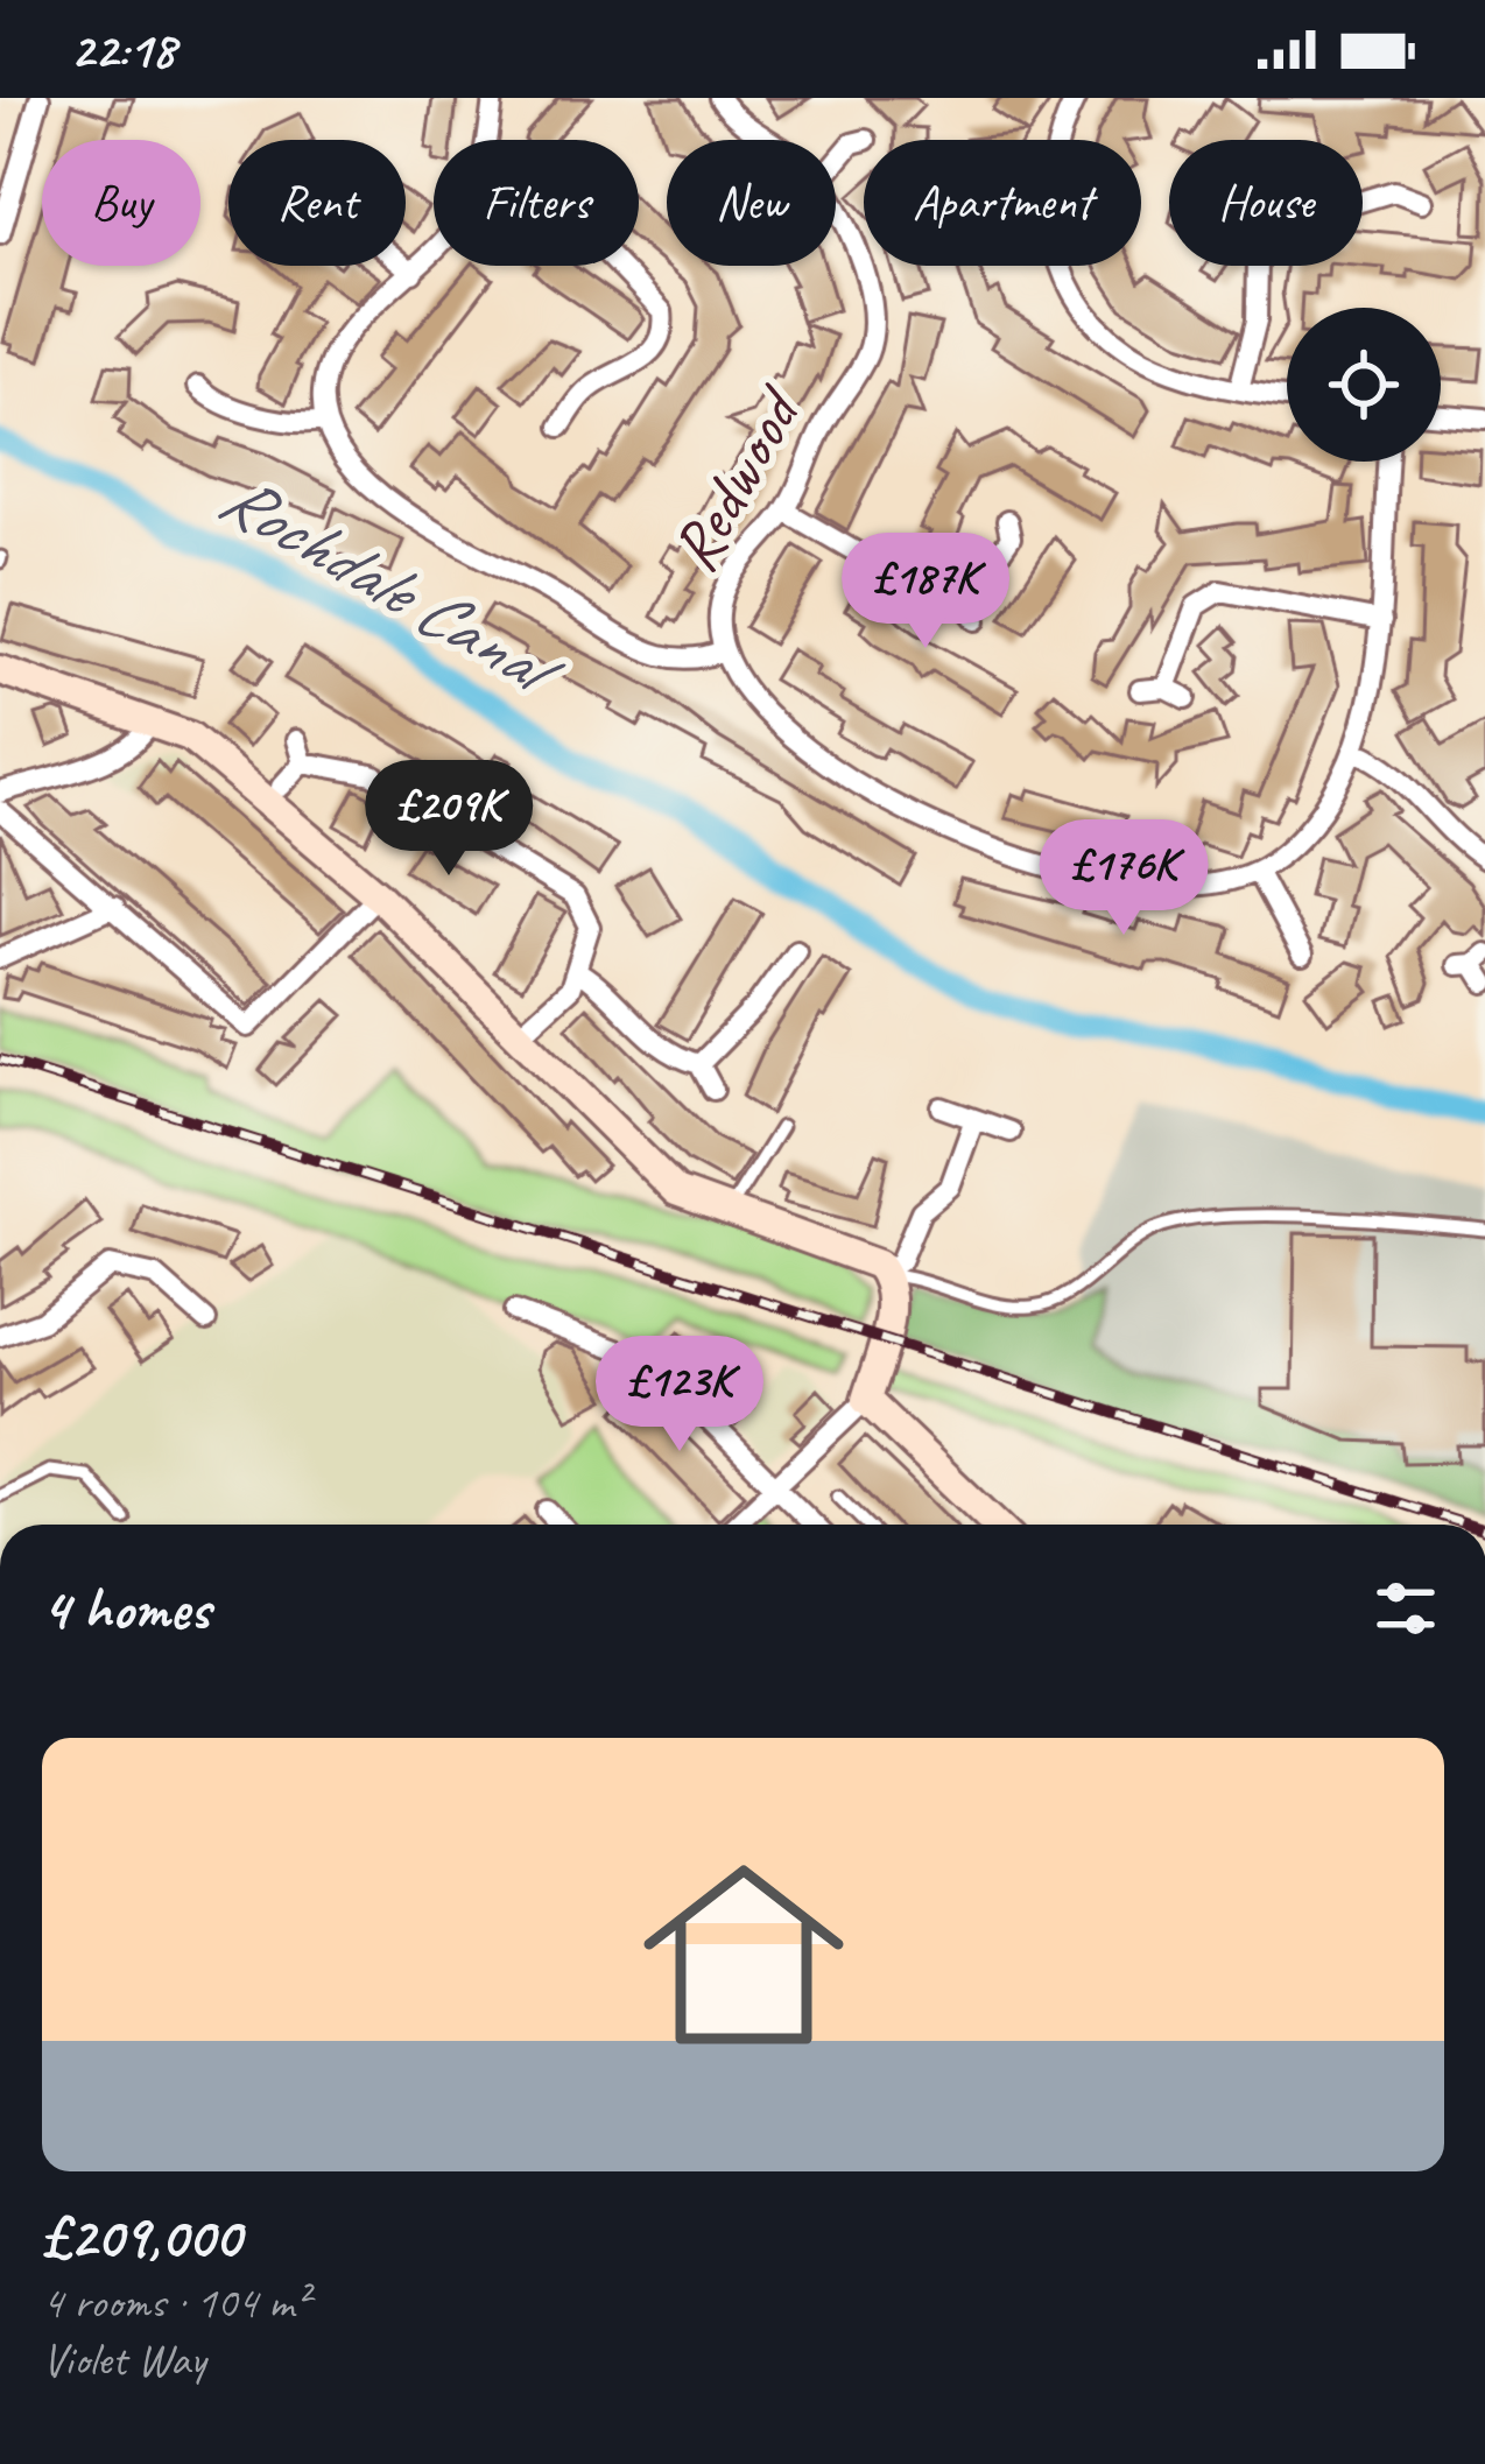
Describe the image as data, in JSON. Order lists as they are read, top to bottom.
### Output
{
  "streets": {
    "street": ["Redwood"]
  },
  "water": ["Rochdale Canal"],
  "page": {
    "status": "22:18",
    "chip": [
      "Buy",
      "Rent",
      "Filters",
      "New",
      "Apartment",
      "House"
    ],
    "price": [
      "£187K",
      "£209K",
      "£176K",
      "£123K"
    ],
    "heading": "4 homes",
    "list": [
      {
        "name": "£209,000",
        "note": "4 rooms · 104 m² · Violet Way"
      }
    ]
  }
}
